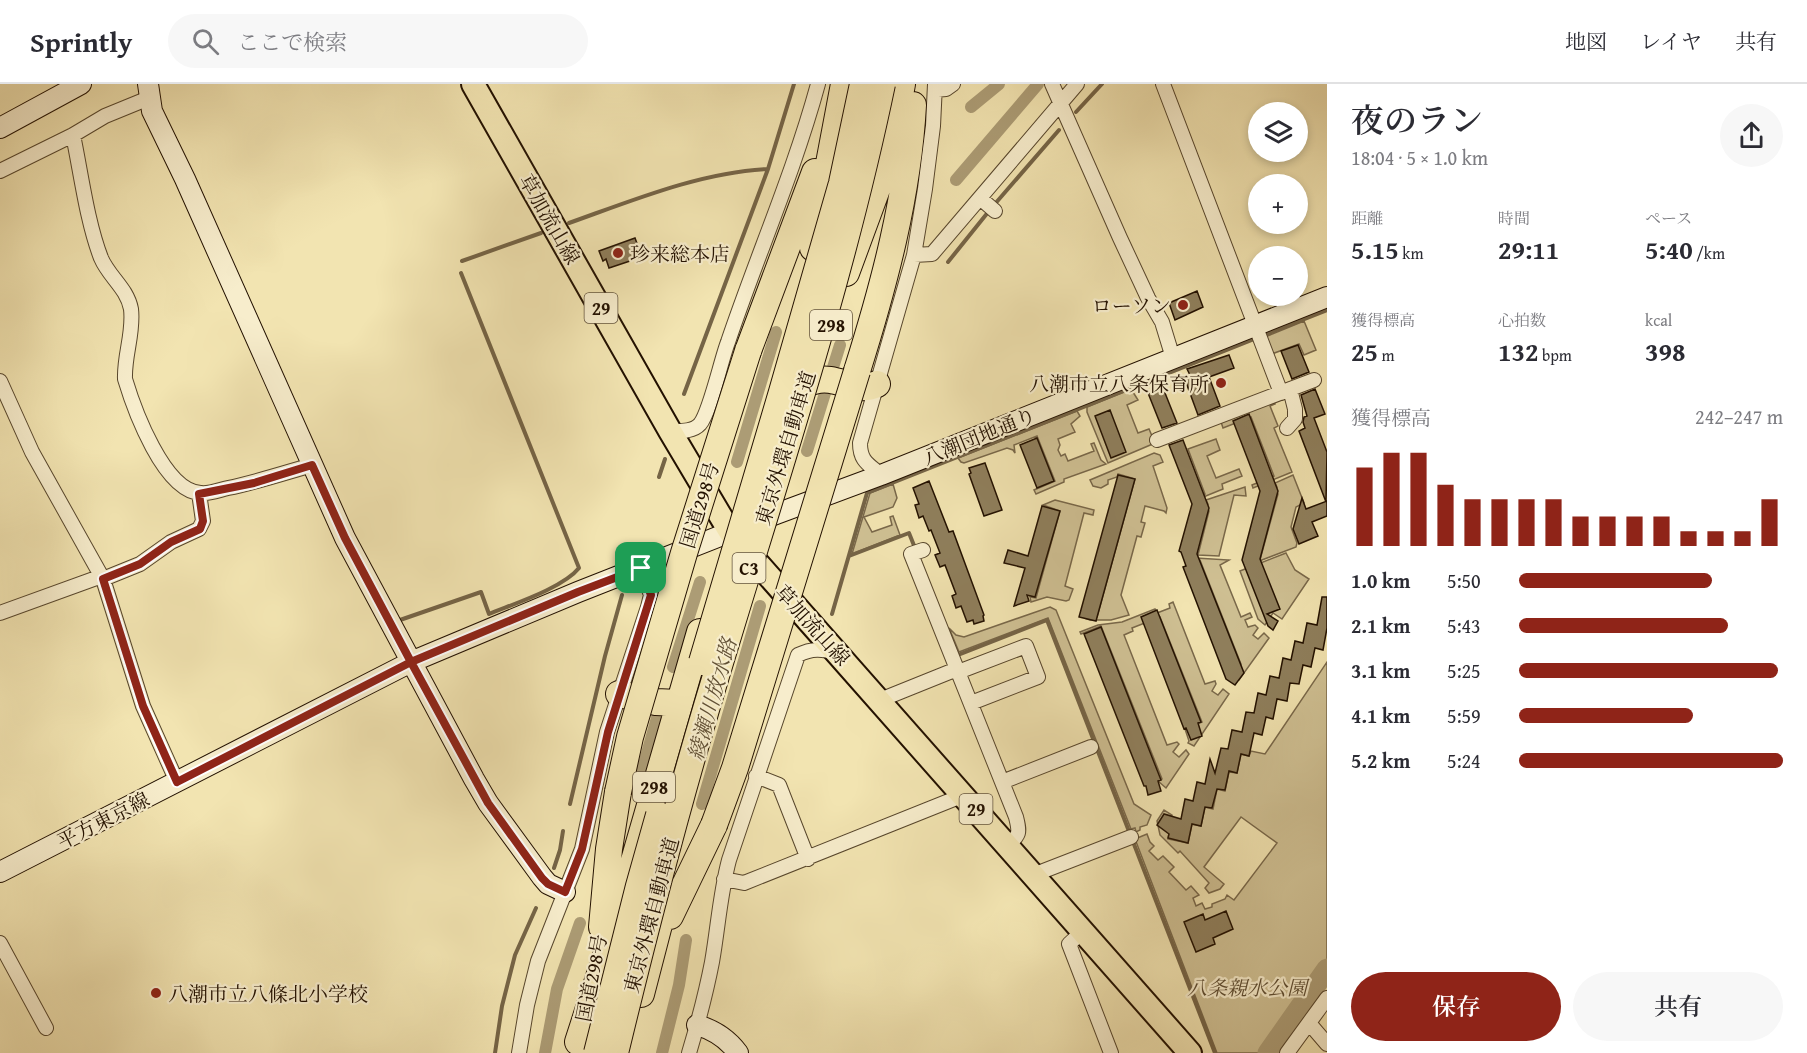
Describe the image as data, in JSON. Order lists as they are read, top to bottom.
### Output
{
  "streets": {
    "highway": [
      "298",
      "東京外環自動車道",
      "国道298号",
      "C3"
    ],
    "main road": ["草加流山線", "29"],
    "street": ["八潮団地通り", "平方東京線"]
  },
  "crossings": [
    ["草加流山線", "298"],
    ["草加流山線", "八潮団地通り"],
    ["草加流山線", "国道298号"],
    ["草加流山線", "平方東京線"],
    ["298", "八潮団地通り"],
    ["八潮団地通り", "国道298号"],
    ["八潮団地通り", "平方東京線"],
    ["東京外環自動車道", "国道298号"],
    ["国道298号", "平方東京線"]
  ],
  "water": ["綾瀬川放水路"],
  "parks": ["八条親水公園"],
  "places": [
    "珍来総本店",
    "ローソン",
    "八潮市立八条保育所",
    "八潮市立八條北小学校"
  ],
  "page": {
    "header": "Sprintly",
    "search": "ここで検索",
    "nav": ["地図", "レイヤ", "共有"],
    "heading": ["夜のラン", "18:04 · 5 × 1.0 km"],
    "map_buttons": ["+", "−"],
    "stats": [
      ["距離", "5.15 km"],
      ["時間", "29:11"],
      ["ペース", "5:40 /km"],
      ["獲得標高", "25 m"],
      ["心拍数", "132 bpm"],
      ["kcal", "398"]
    ],
    "chart": ["獲得標高", "242–247 m"],
    "list": [
      {
        "name": "1.0 km",
        "note": "5:50"
      },
      {
        "name": "2.1 km",
        "note": "5:43"
      },
      {
        "name": "3.1 km",
        "note": "5:25"
      },
      {
        "name": "4.1 km",
        "note": "5:59"
      },
      {
        "name": "5.2 km",
        "note": "5:24"
      }
    ],
    "buttons": ["保存", "共有"]
  }
}
